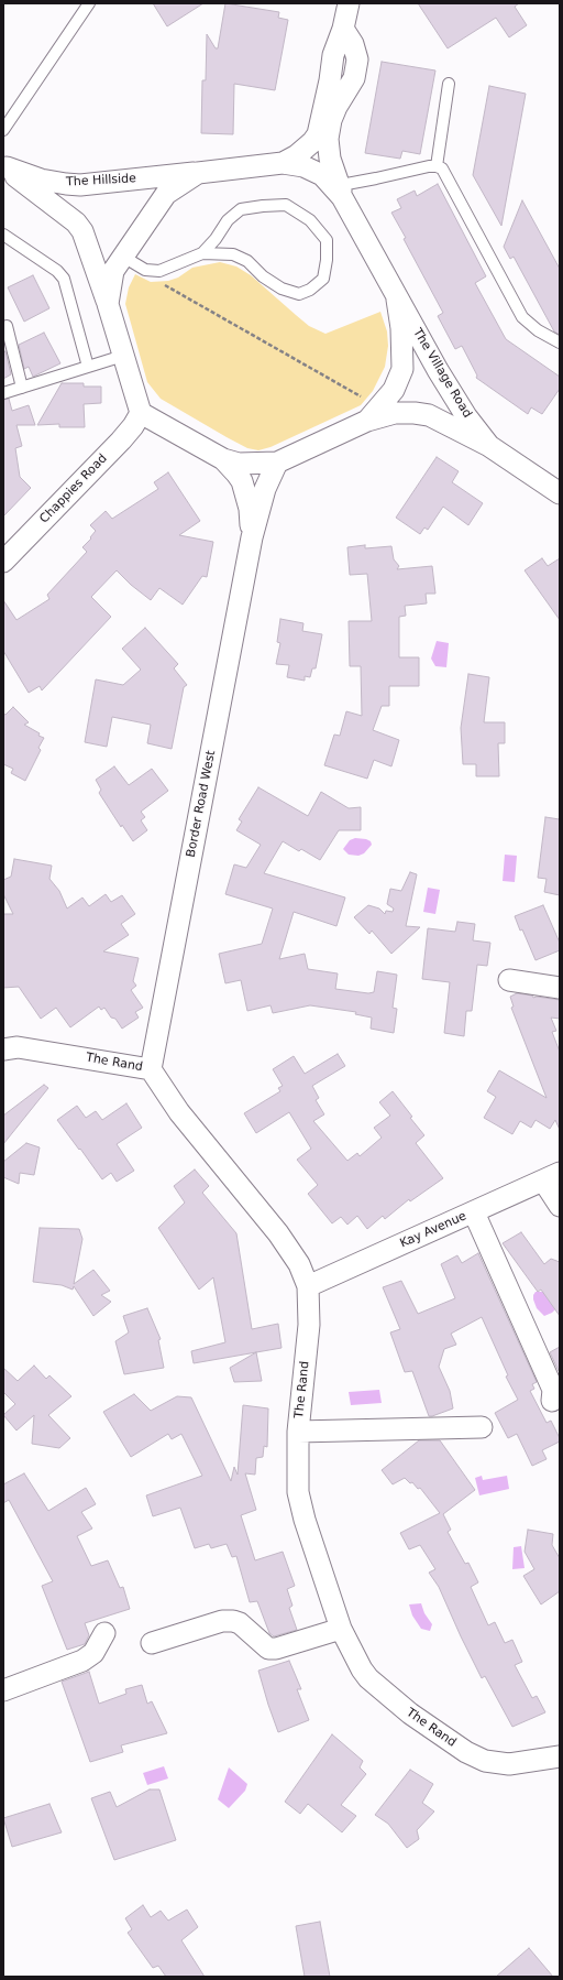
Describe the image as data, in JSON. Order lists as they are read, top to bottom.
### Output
{
  "streets": {
    "street": [
      "The Hillside",
      "The Village Road",
      "Chappies Road",
      "Border Road West",
      "The Rand",
      "Kay Avenue"
    ]
  },
  "crossings": [
    ["The Hillside", "Chappies Road"],
    ["The Village Road", "Border Road West"],
    ["Border Road West", "The Rand"],
    ["The Rand", "Kay Avenue"]
  ]
}
